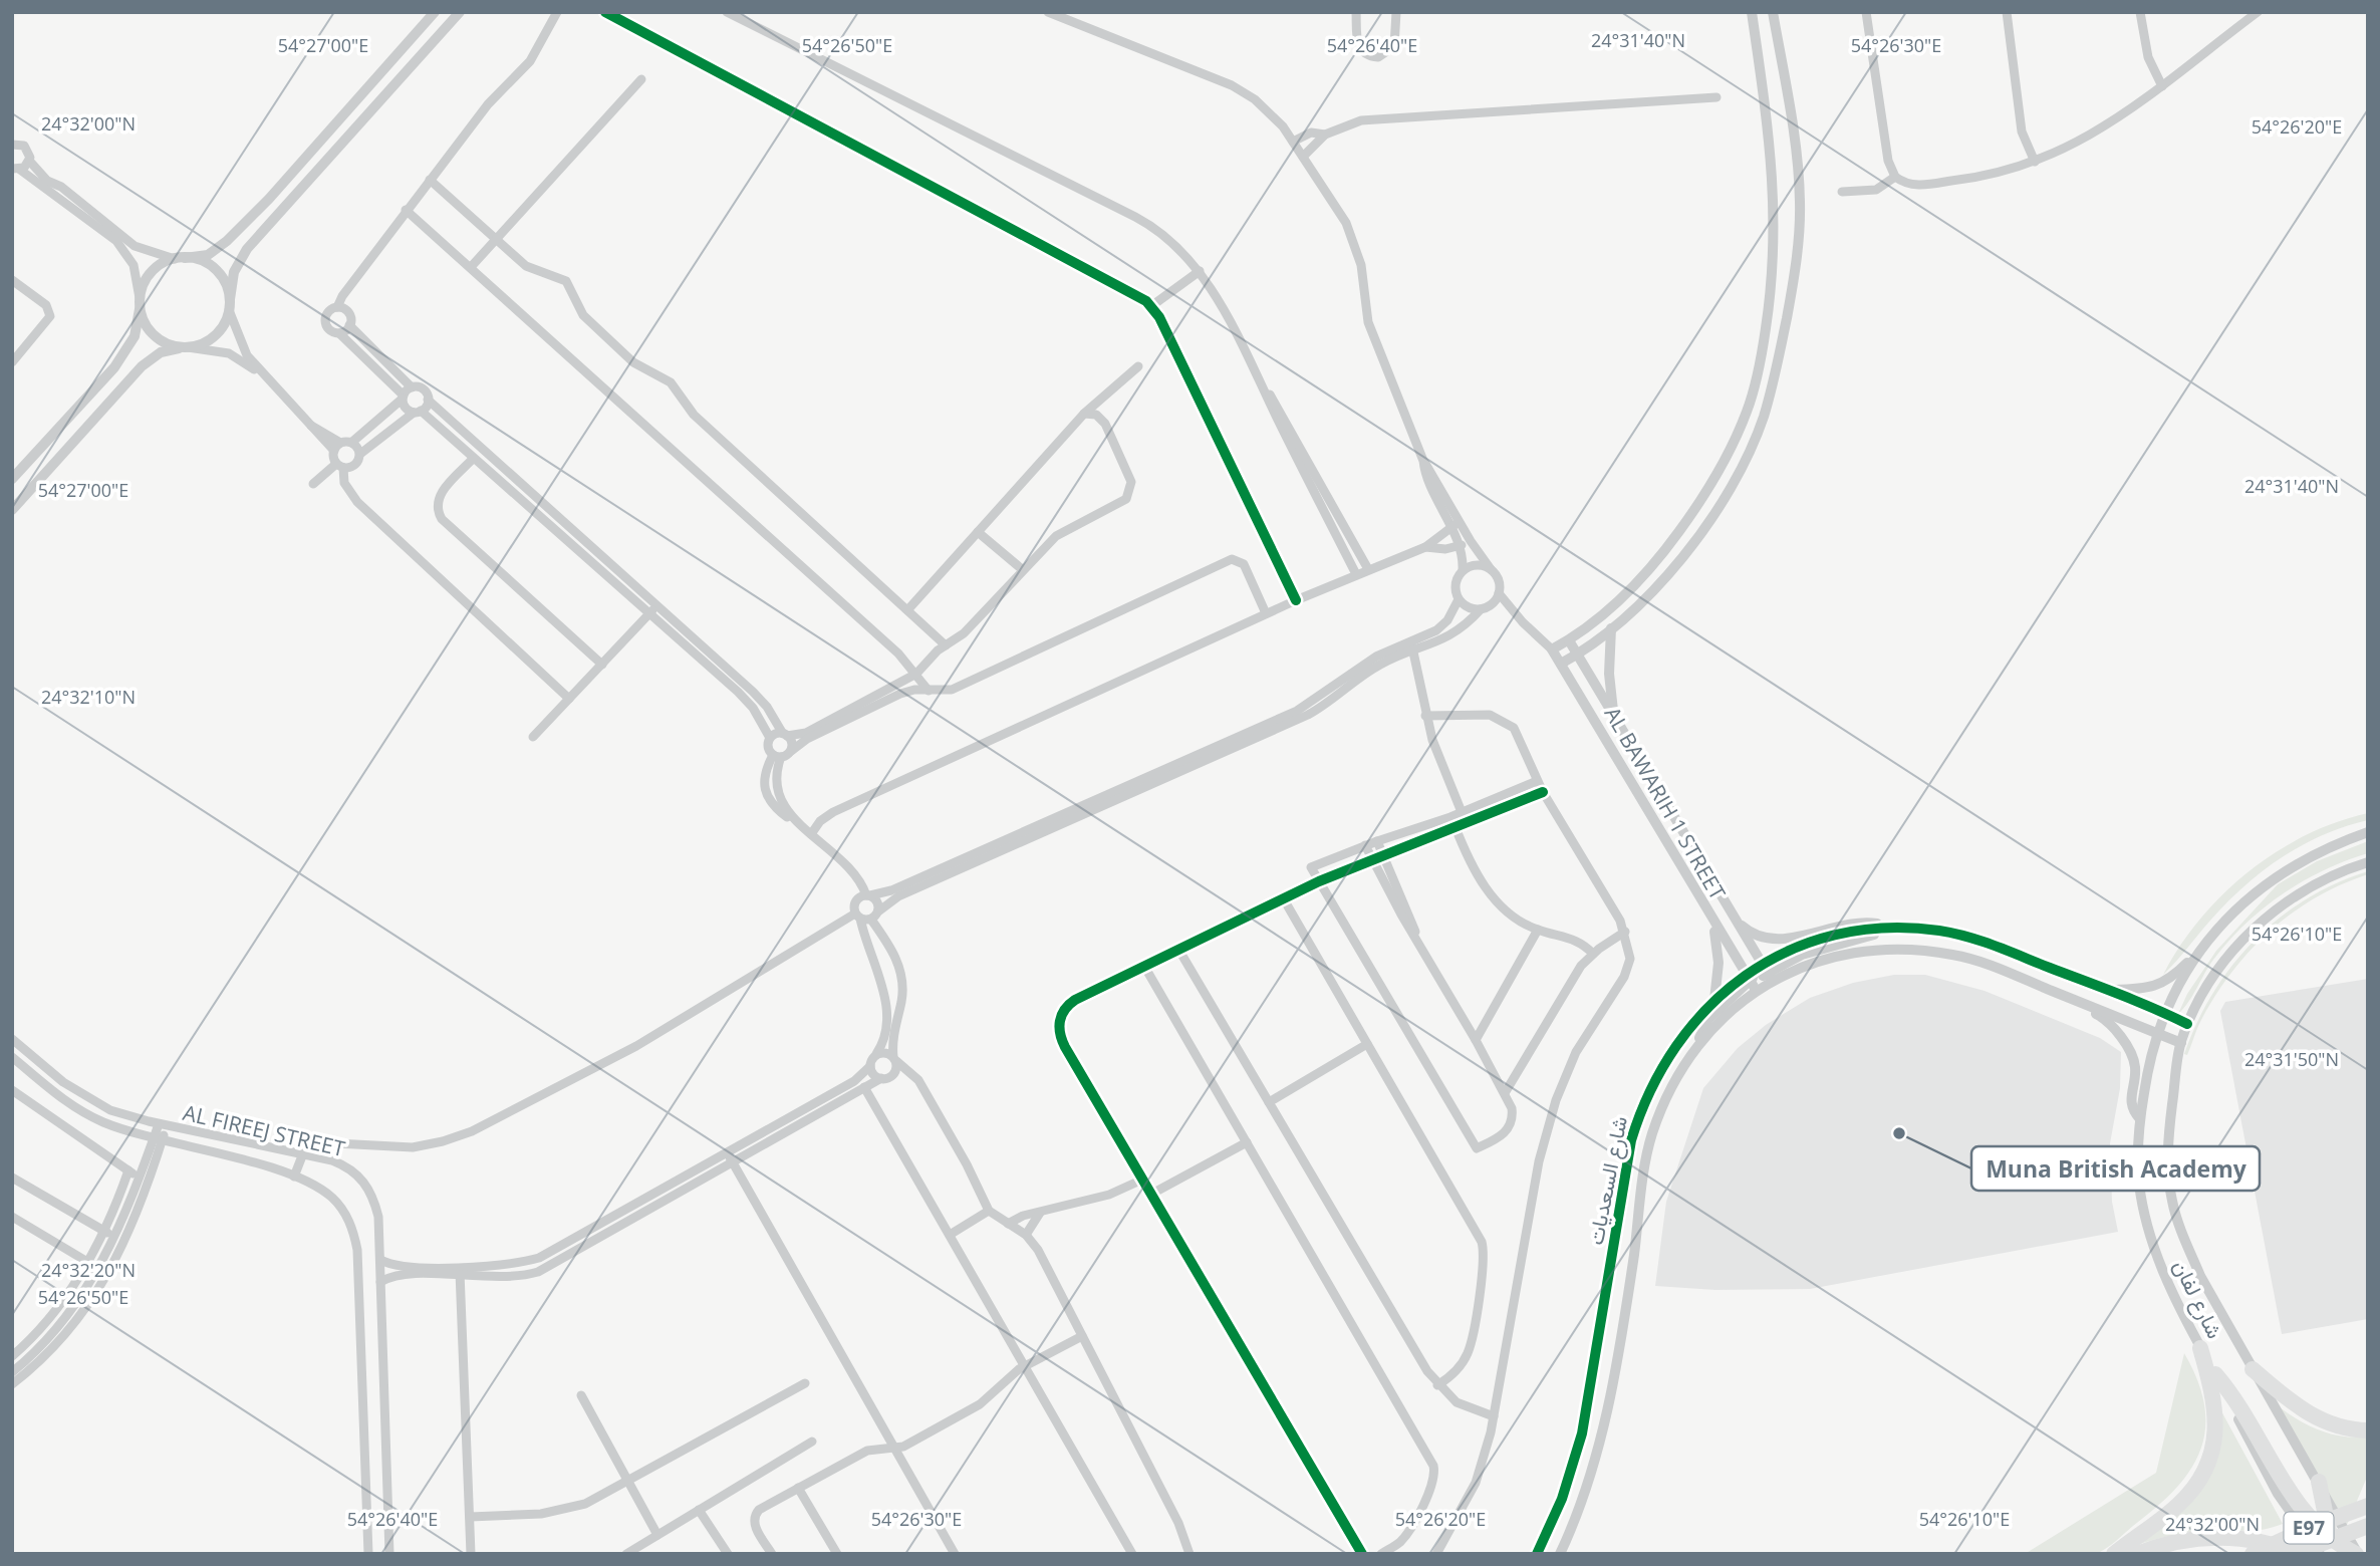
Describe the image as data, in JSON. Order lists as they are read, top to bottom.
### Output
{
  "streets": {
    "highway": ["E97"],
    "street": [
      "AL BAWARIH 1 STREET",
      "AL FIREEJ STREET",
      "شارع السعديات",
      "شارع لفان"
    ]
  },
  "crossings": [
    ["AL BAWARIH 1 STREET", "شارع السعديات"],
    ["شارع السعديات", "شارع لفان"]
  ],
  "places": ["Muna British Academy"],
  "coordinates": [
    "24°31'40\"N",
    "54°26'40\"E",
    "54°26'30\"E",
    "54°27'00\"E",
    "54°26'50\"E",
    "24°32'00\"N",
    "54°26'20\"E",
    "24°32'10\"N",
    "54°26'10\"E",
    "24°31'50\"N",
    "24°32'20\"N"
  ]
}
